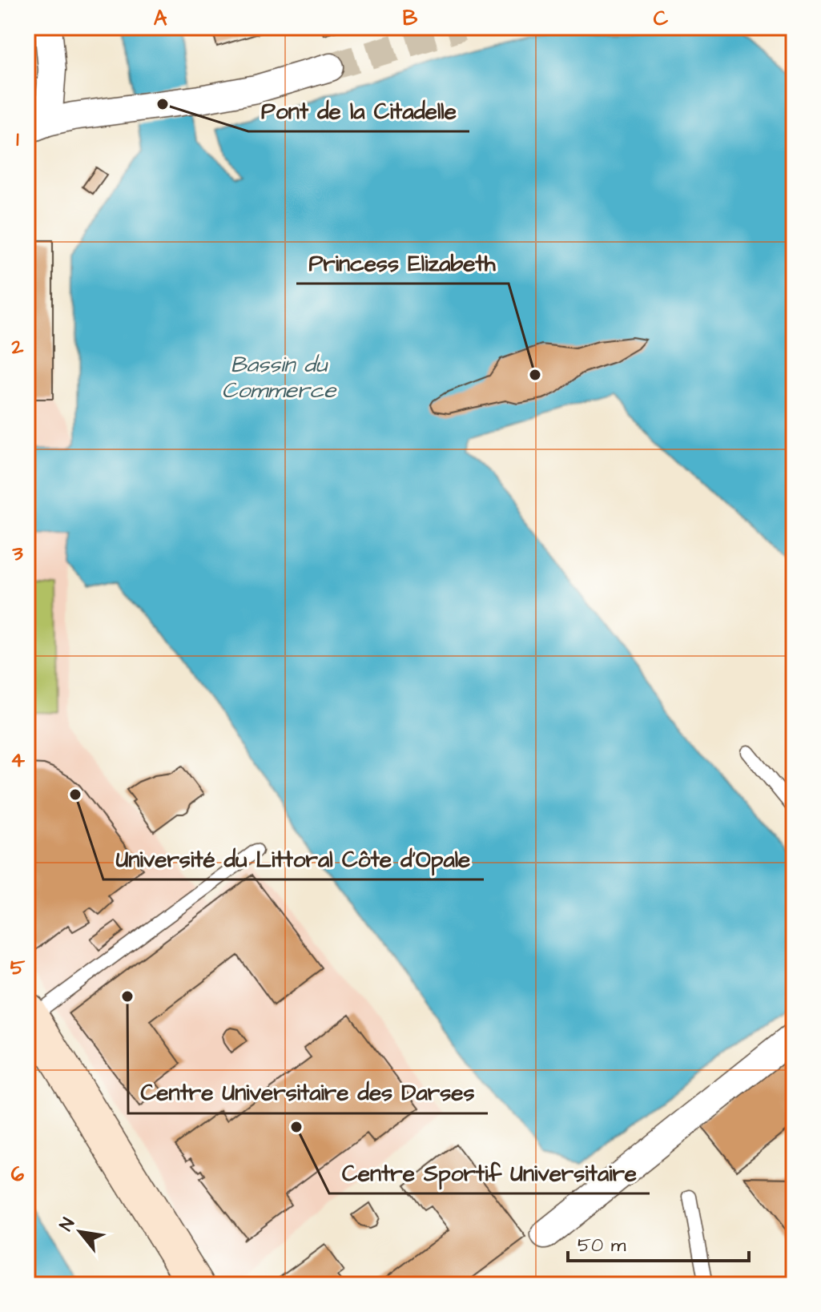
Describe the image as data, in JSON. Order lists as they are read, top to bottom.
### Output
{
  "water": ["Bassin du Commerce"],
  "places": [
    "Pont de la Citadelle",
    "Princess Elizabeth",
    "Université du Littoral Côte d'Opale",
    "Centre Universitaire des Darses",
    "Centre Sportif Universitaire"
  ],
  "scale_bar": "50 m",
  "north": "top left",
  "grid": {
    "columns": ["A", "B", "C"],
    "rows": [
      "1",
      "2",
      "3",
      "4",
      "5",
      "6"
    ]
  }
}
